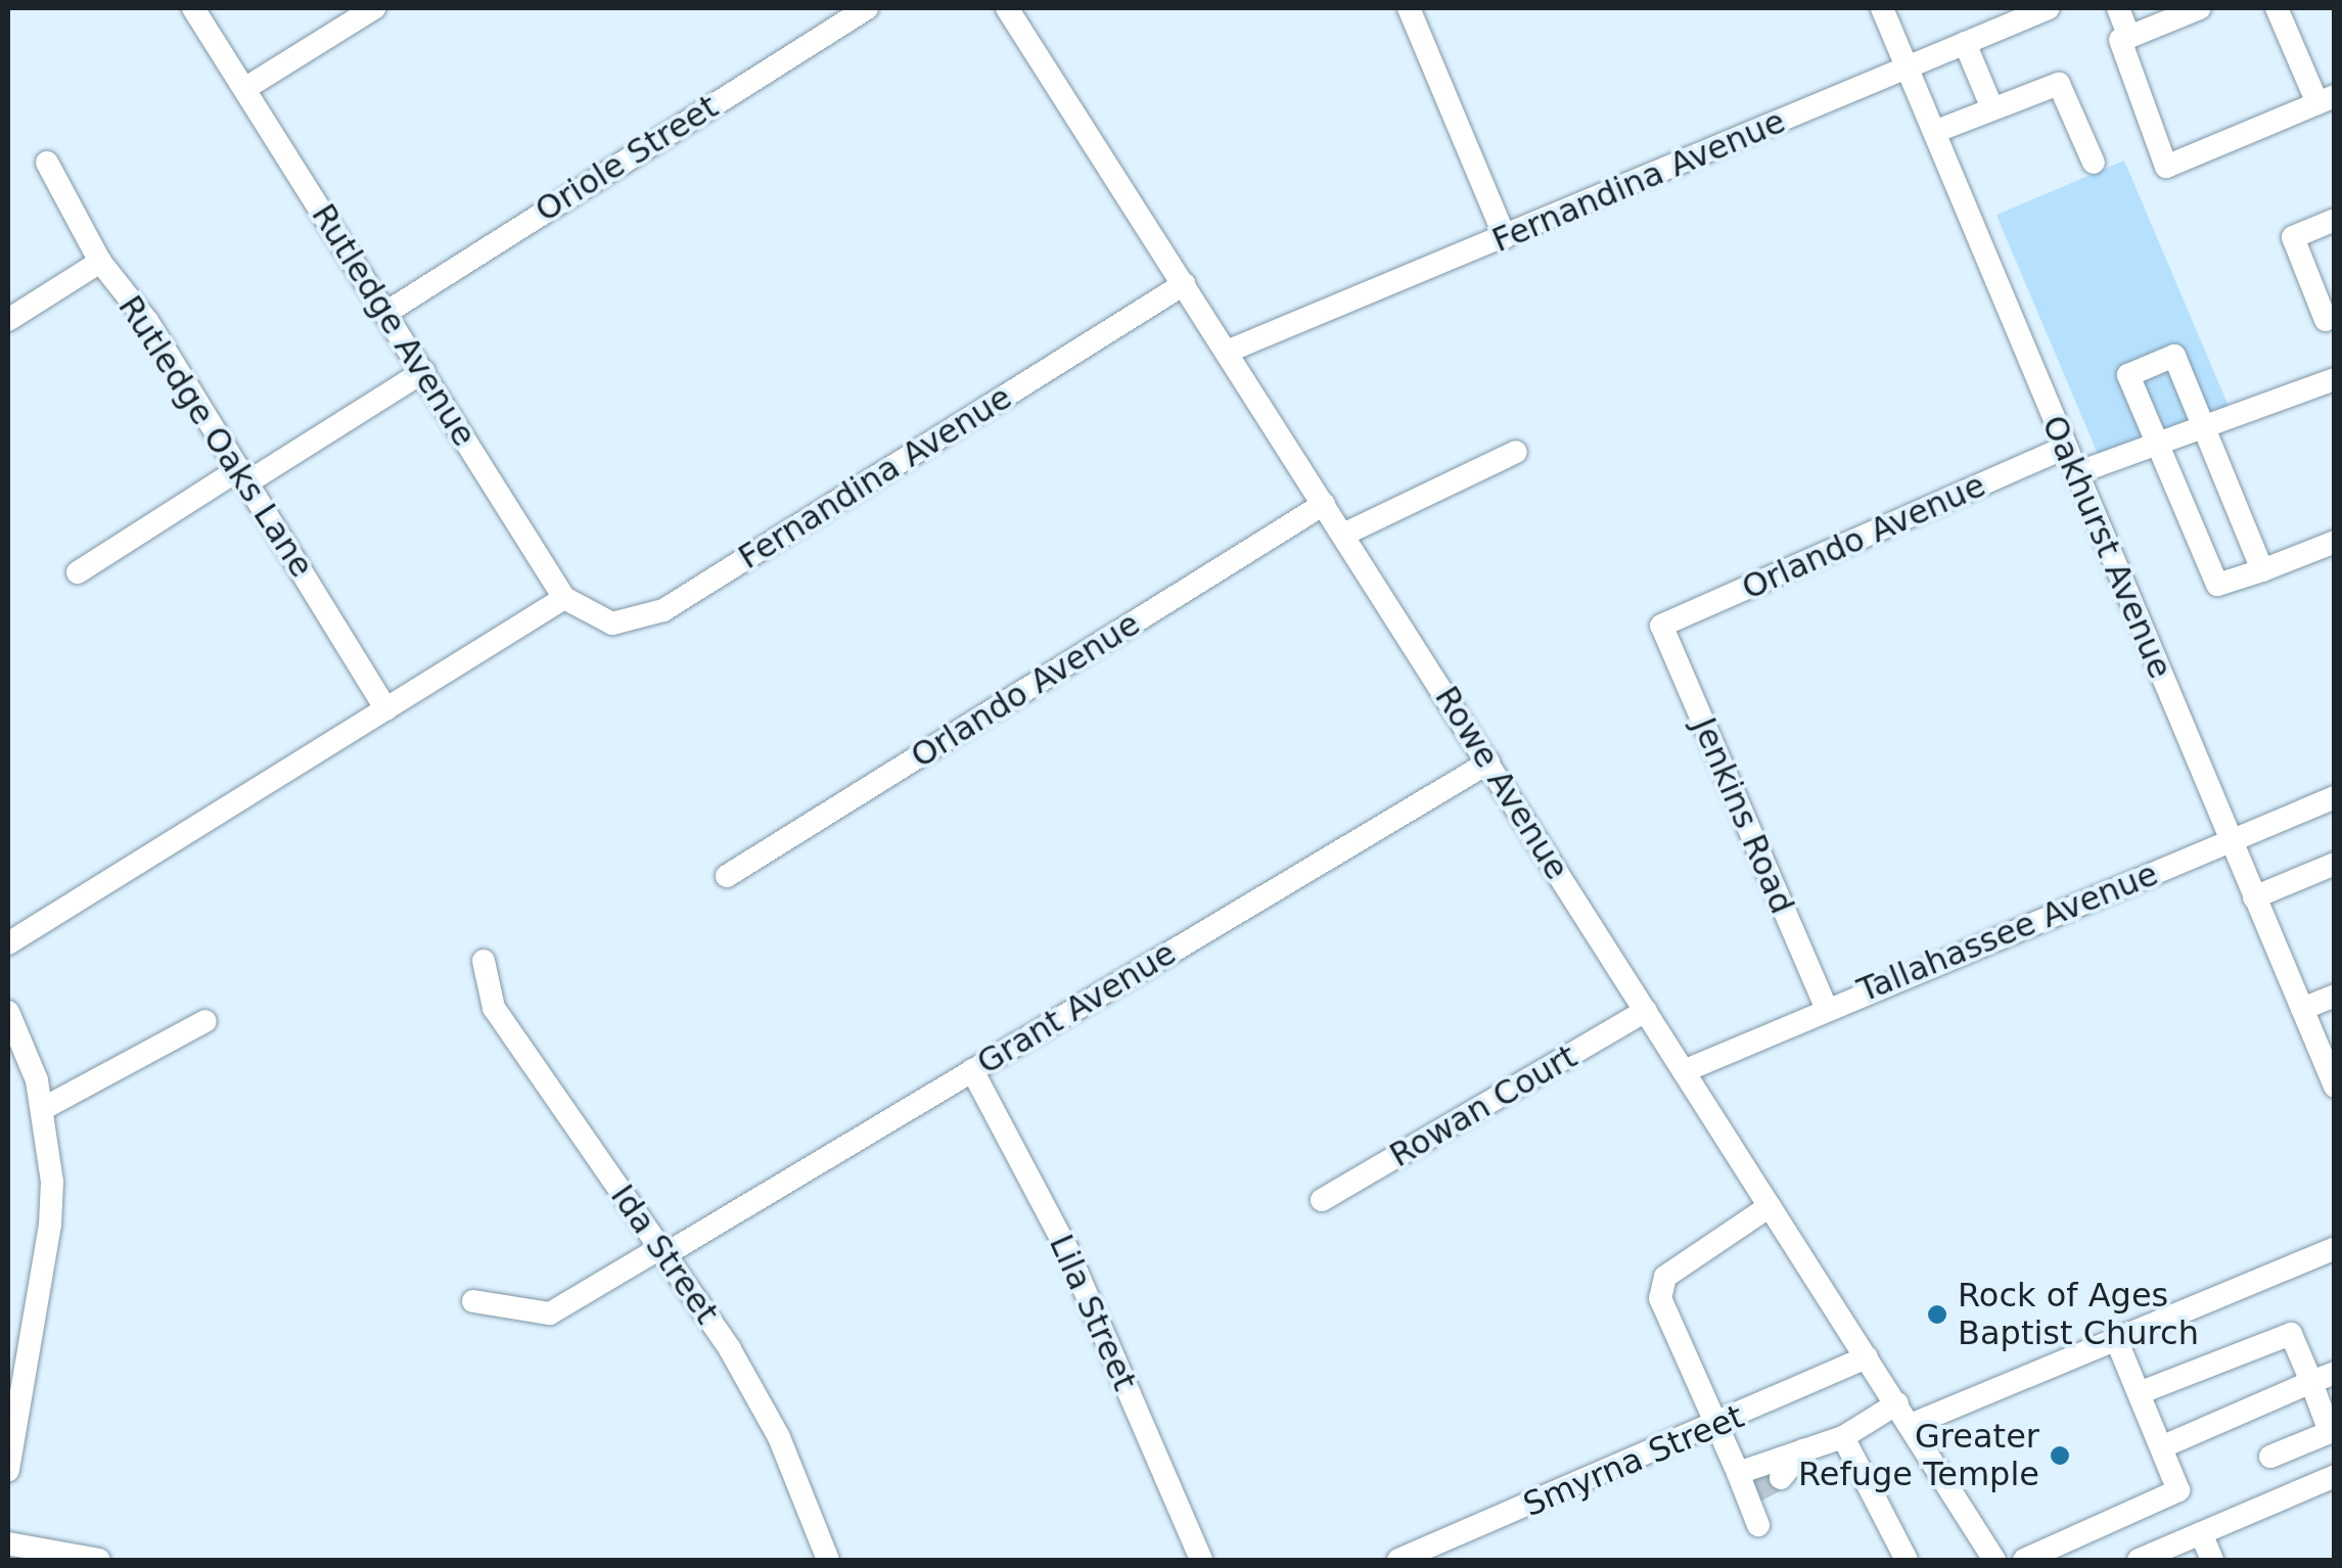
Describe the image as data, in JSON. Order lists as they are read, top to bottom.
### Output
{
  "streets": {
    "street": [
      "Oriole Street",
      "Fernandina Avenue",
      "Rutledge Avenue",
      "Rutledge Oaks Lane",
      "Orlando Avenue",
      "Oakhurst Avenue",
      "Rowe Avenue",
      "Jenkins Road",
      "Tallahassee Avenue",
      "Grant Avenue",
      "Rowan Court",
      "Ida Street",
      "Lila Street",
      "Smyrna Street"
    ]
  },
  "crossings": [
    ["Oriole Street", "Rutledge Avenue"],
    ["Fernandina Avenue", "Rutledge Avenue"],
    ["Fernandina Avenue", "Oakhurst Avenue"],
    ["Fernandina Avenue", "Rowe Avenue"],
    ["Orlando Avenue", "Oakhurst Avenue"],
    ["Orlando Avenue", "Rowe Avenue"],
    ["Orlando Avenue", "Jenkins Road"],
    ["Oakhurst Avenue", "Tallahassee Avenue"],
    ["Rowe Avenue", "Tallahassee Avenue"],
    ["Rowe Avenue", "Grant Avenue"],
    ["Rowe Avenue", "Rowan Court"],
    ["Rowe Avenue", "Smyrna Street"],
    ["Jenkins Road", "Tallahassee Avenue"],
    ["Grant Avenue", "Ida Street"],
    ["Grant Avenue", "Lila Street"]
  ],
  "places": ["Rock of Ages Baptist Church", "Greater Refuge Temple"]
}
